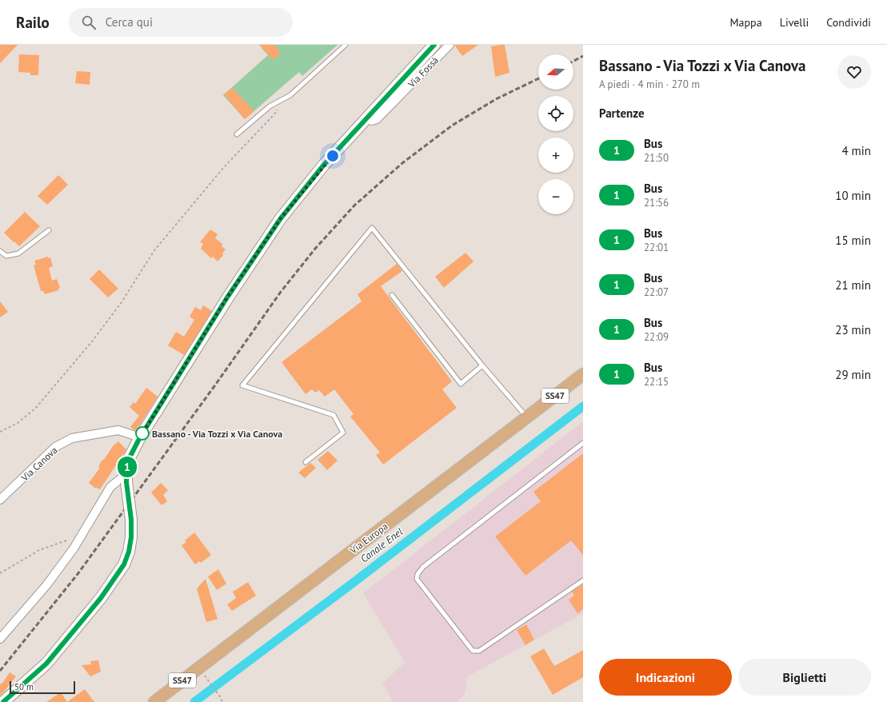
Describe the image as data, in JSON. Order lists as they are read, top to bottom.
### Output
{
  "streets": {
    "main road": ["SS47", "Via Europa"],
    "street": ["Via Fossà", "Via Canova"]
  },
  "water": ["Canale Enel"],
  "places": ["Bassano - Via Tozzi x Via Canova"],
  "lines": ["bus line 1"],
  "scale_bar": "50 m",
  "north": "left",
  "page": {
    "header": "Railo",
    "search": "Cerca qui",
    "nav": ["Mappa", "Livelli", "Condividi"],
    "on_map": "1",
    "heading": [
      ["Bassano - Via Tozzi x Via Canova", "A piedi · 4 min · 270 m"],
      "Partenze"
    ],
    "map_buttons": ["+", "−"],
    "list": [
      {
        "mark": "1",
        "name": "Bus",
        "note": "21:50",
        "value": "4 min"
      },
      {
        "mark": "1",
        "name": "Bus",
        "note": "21:56",
        "value": "10 min"
      },
      {
        "mark": "1",
        "name": "Bus",
        "note": "22:01",
        "value": "15 min"
      },
      {
        "mark": "1",
        "name": "Bus",
        "note": "22:07",
        "value": "21 min"
      },
      {
        "mark": "1",
        "name": "Bus",
        "note": "22:09",
        "value": "23 min"
      },
      {
        "mark": "1",
        "name": "Bus",
        "note": "22:15",
        "value": "29 min"
      }
    ],
    "buttons": ["Indicazioni", "Biglietti"],
    "scale": "50 m"
  }
}
